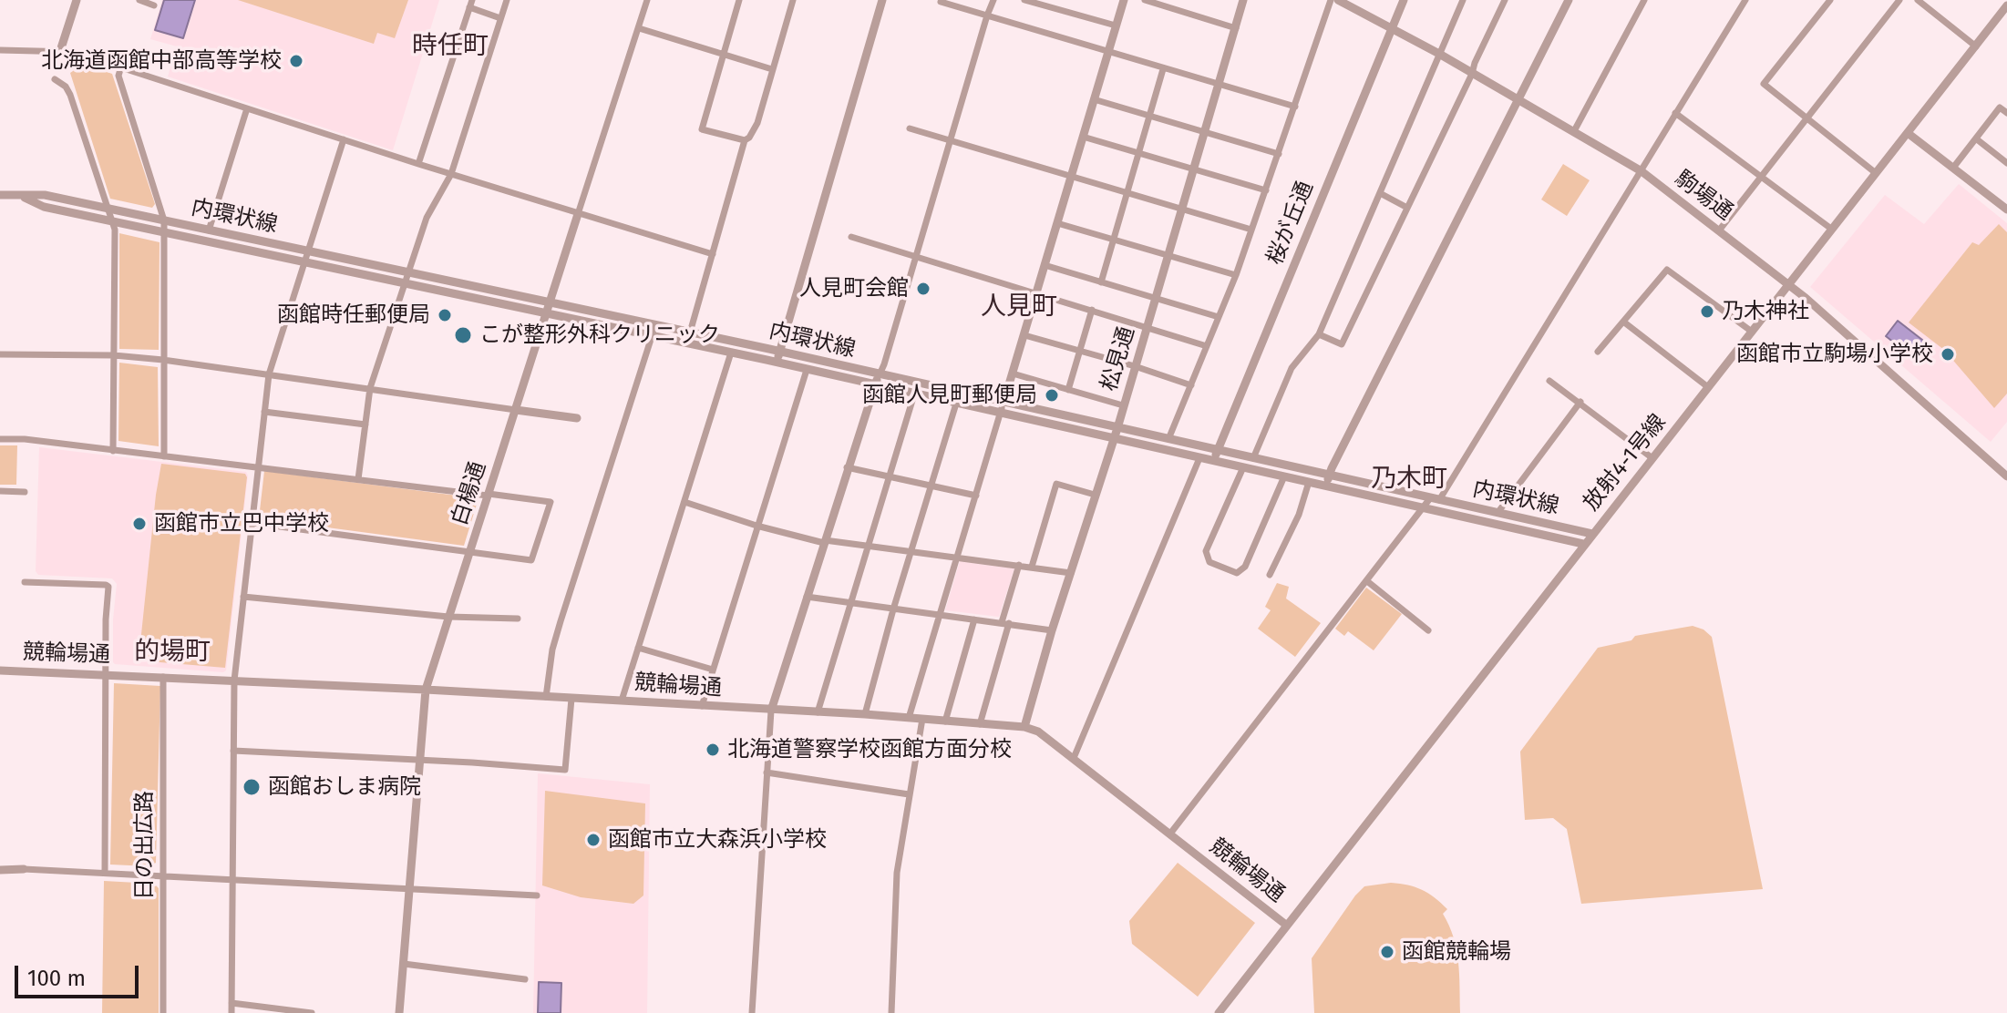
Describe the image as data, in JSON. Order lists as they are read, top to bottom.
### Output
{
  "streets": {
    "street": [
      "駒場通",
      "内環状線",
      "桜が丘通",
      "松見通",
      "放射4-1号線",
      "白楊通",
      "競輪場通",
      "日の出広路"
    ]
  },
  "crossings": [
    ["駒場通", "桜が丘通"],
    ["駒場通", "放射4-1号線"],
    ["内環状線", "桜が丘通"],
    ["内環状線", "松見通"],
    ["内環状線", "放射4-1号線"],
    ["内環状線", "白楊通"],
    ["松見通", "競輪場通"],
    ["放射4-1号線", "競輪場通"],
    ["白楊通", "競輪場通"],
    ["競輪場通", "日の出広路"]
  ],
  "districts": [
    "時任町",
    "人見町",
    "乃木町",
    "的場町"
  ],
  "places": [
    "北海道函館中部高等学校",
    "人見町会館",
    "乃木神社",
    "函館時任郵便局",
    "こが整形外科クリニック",
    "函館市立駒場小学校",
    "函館人見町郵便局",
    "函館市立巴中学校",
    "北海道警察学校函館方面分校",
    "函館おしま病院",
    "函館市立大森浜小学校",
    "函館競輪場"
  ],
  "scale_bar": "100 m"
}
